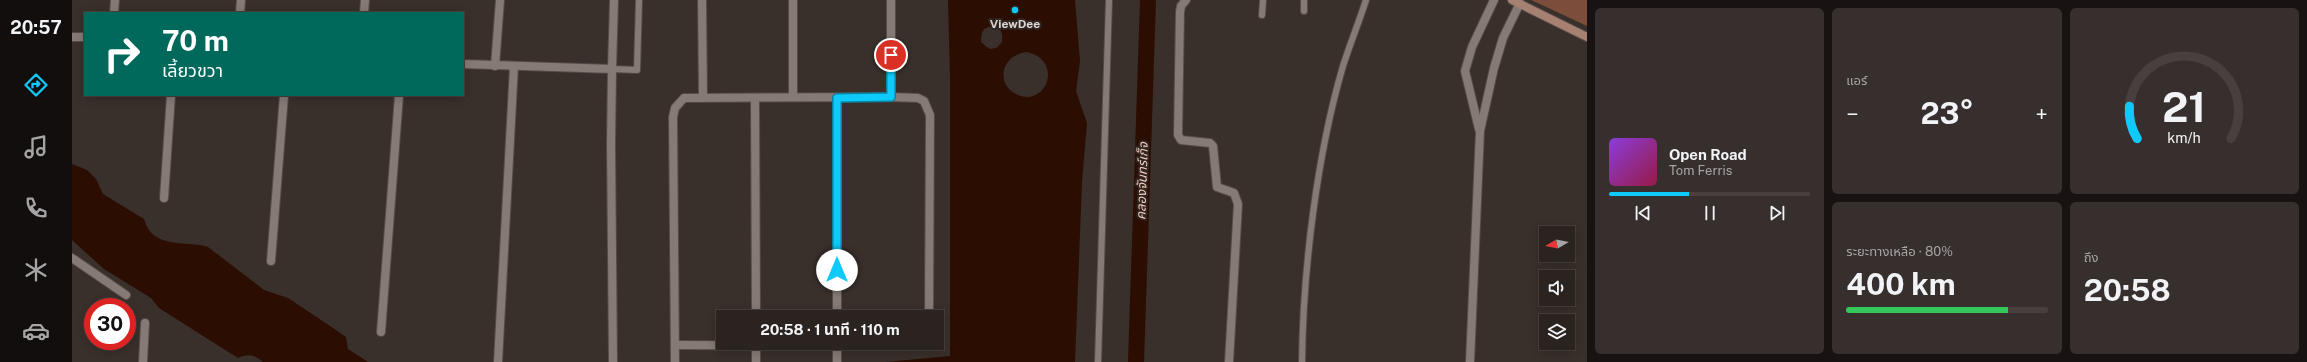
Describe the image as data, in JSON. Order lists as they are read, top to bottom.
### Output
{
  "water": ["คลองจันทร์เก็จ"],
  "places": ["ViewDee"],
  "north": "left",
  "page": {
    "tabs": "20:57",
    "tile": [
      "แอร์",
      ["ระยะทางเหลือ · 80%", "400 km"],
      ["ถึง", "20:58"]
    ],
    "turn": ["70 m", "เลี้ยวขวา"],
    "heat": ["−", "23°", "+"],
    "song": ["Open Road", "Tom Ferris"],
    "limit": "30",
    "trip": "20:58 · 1 นาที · 110 m",
    "gauge": ["21", "km/h"]
  }
}
